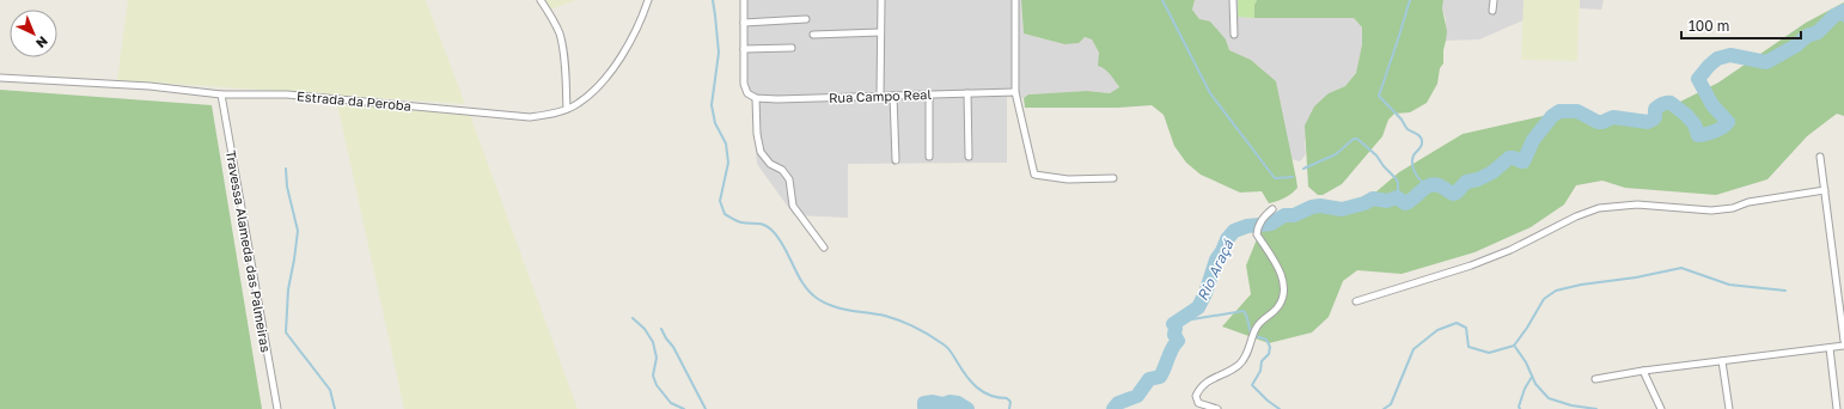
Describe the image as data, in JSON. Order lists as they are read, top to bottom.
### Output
{
  "streets": {
    "street": ["Rua Campo Real", "Estrada da Peroba", "Travessa Alameda das Palmeiras"]
  },
  "crossings": [
    ["Estrada da Peroba", "Travessa Alameda das Palmeiras"]
  ],
  "water": ["Rio Araçá"],
  "scale_bar": "100 m",
  "north": "bottom right"
}
